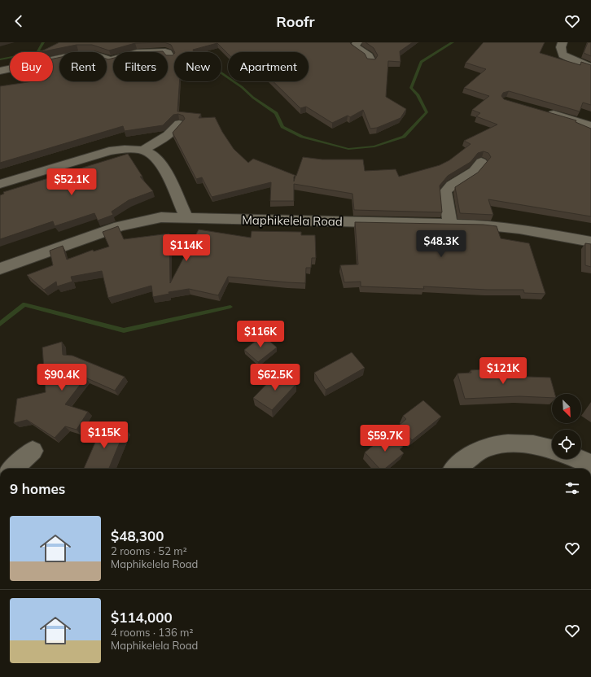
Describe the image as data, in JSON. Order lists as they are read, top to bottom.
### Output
{
  "streets": {
    "street": ["Maphikelela Road"]
  },
  "north": "bottom right",
  "page": {
    "header": "Roofr",
    "chip": [
      "Buy",
      "Rent",
      "Filters",
      "New",
      "Apartment"
    ],
    "price": [
      "$52.1K",
      "$48.3K",
      "$114K",
      "$116K",
      "$121K",
      "$90.4K",
      "$62.5K",
      "$115K",
      "$59.7K"
    ],
    "heading": "9 homes",
    "list": [
      {
        "name": "$48,300",
        "note": "2 rooms · 52 m² · Maphikelela Road"
      },
      {
        "name": "$114,000",
        "note": "4 rooms · 136 m² · Maphikelela Road"
      }
    ]
  }
}
